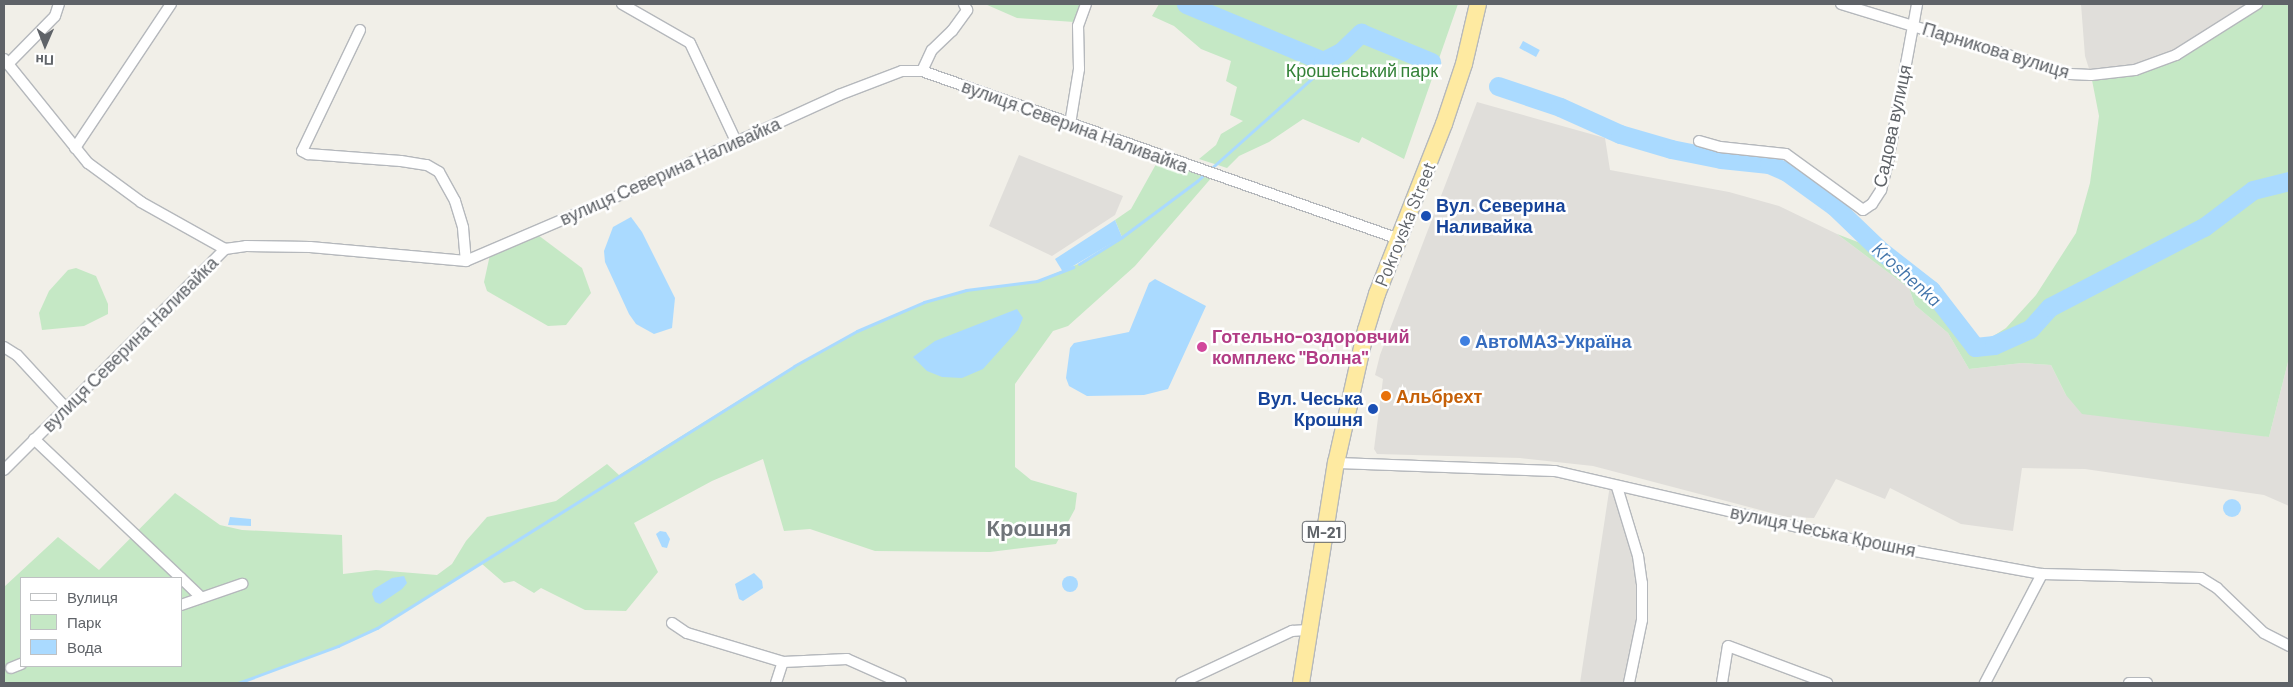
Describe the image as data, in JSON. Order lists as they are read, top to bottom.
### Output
{
  "streets": {
    "highway": ["Pokrovska Street", "М-21"],
    "street": [
      "Парникова вулиця",
      "вулиця Северина Наливайка",
      "Садова вулиця",
      "вулиця Чеська Крошня"
    ]
  },
  "crossings": [
    ["Парникова вулиця", "Садова вулиця"],
    ["вулиця Северина Наливайка", "Pokrovska Street"],
    ["Pokrovska Street", "вулиця Чеська Крошня"]
  ],
  "districts": ["Крошня"],
  "water": ["Kroshenka"],
  "parks": ["Крошенський парк"],
  "places": [
    "Вул. Северина Наливайка",
    "АвтоМАЗ-Україна",
    "Готельно-оздоровчий комплекс \"Волна\"",
    "Альбрехт",
    "Вул. Чеська Крошня"
  ],
  "legend": ["Вулиця", "Парк", "Вода"],
  "north": "bottom"
}
